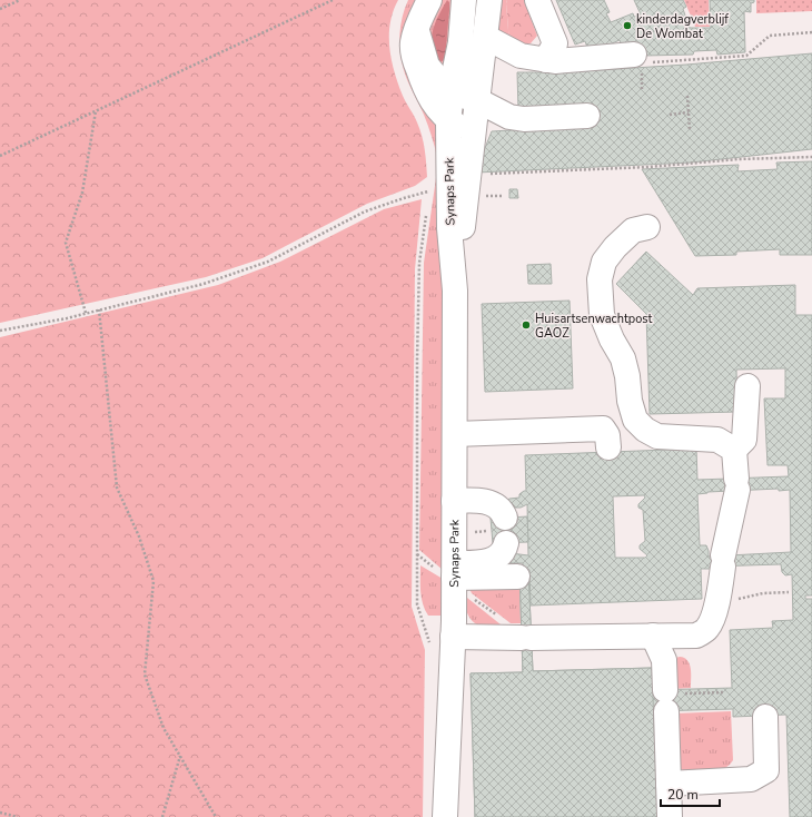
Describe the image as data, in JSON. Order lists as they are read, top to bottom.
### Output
{
  "streets": {
    "street": ["Synaps Park"]
  },
  "places": ["kinderdagverblijf De Wombat", "Huisartsenwachtpost GAOZ"],
  "scale_bar": "20 m"
}
